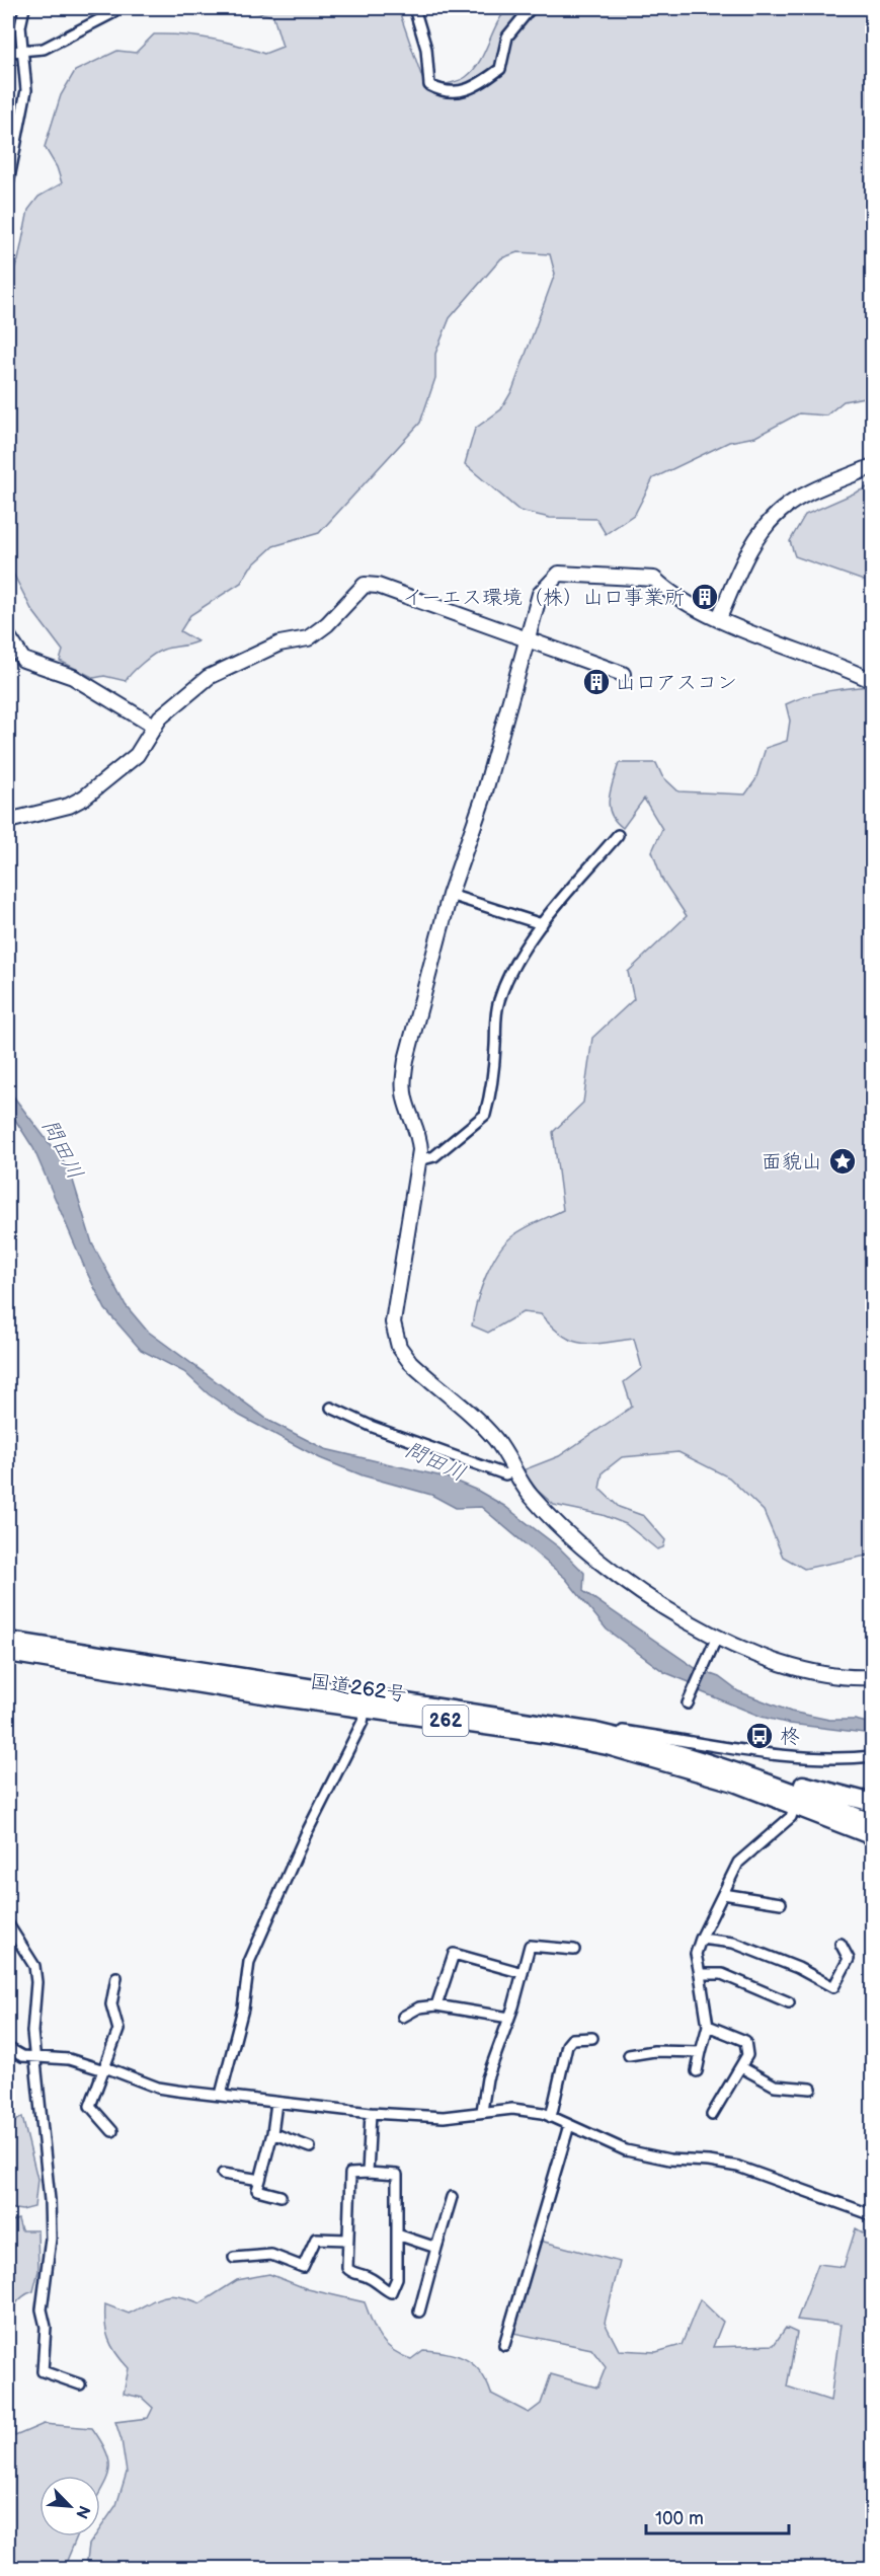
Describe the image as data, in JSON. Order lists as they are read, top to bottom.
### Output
{
  "streets": {
    "highway": ["国道262号", "262"]
  },
  "water": ["問田川"],
  "places": {
    "building": ["イーエス環境（株）山口事業所", "山口アスコン"],
    "place": ["面貌山"],
    "bus stop": ["柊"]
  },
  "scale_bar": "100 m",
  "north": "bottom right"
}
